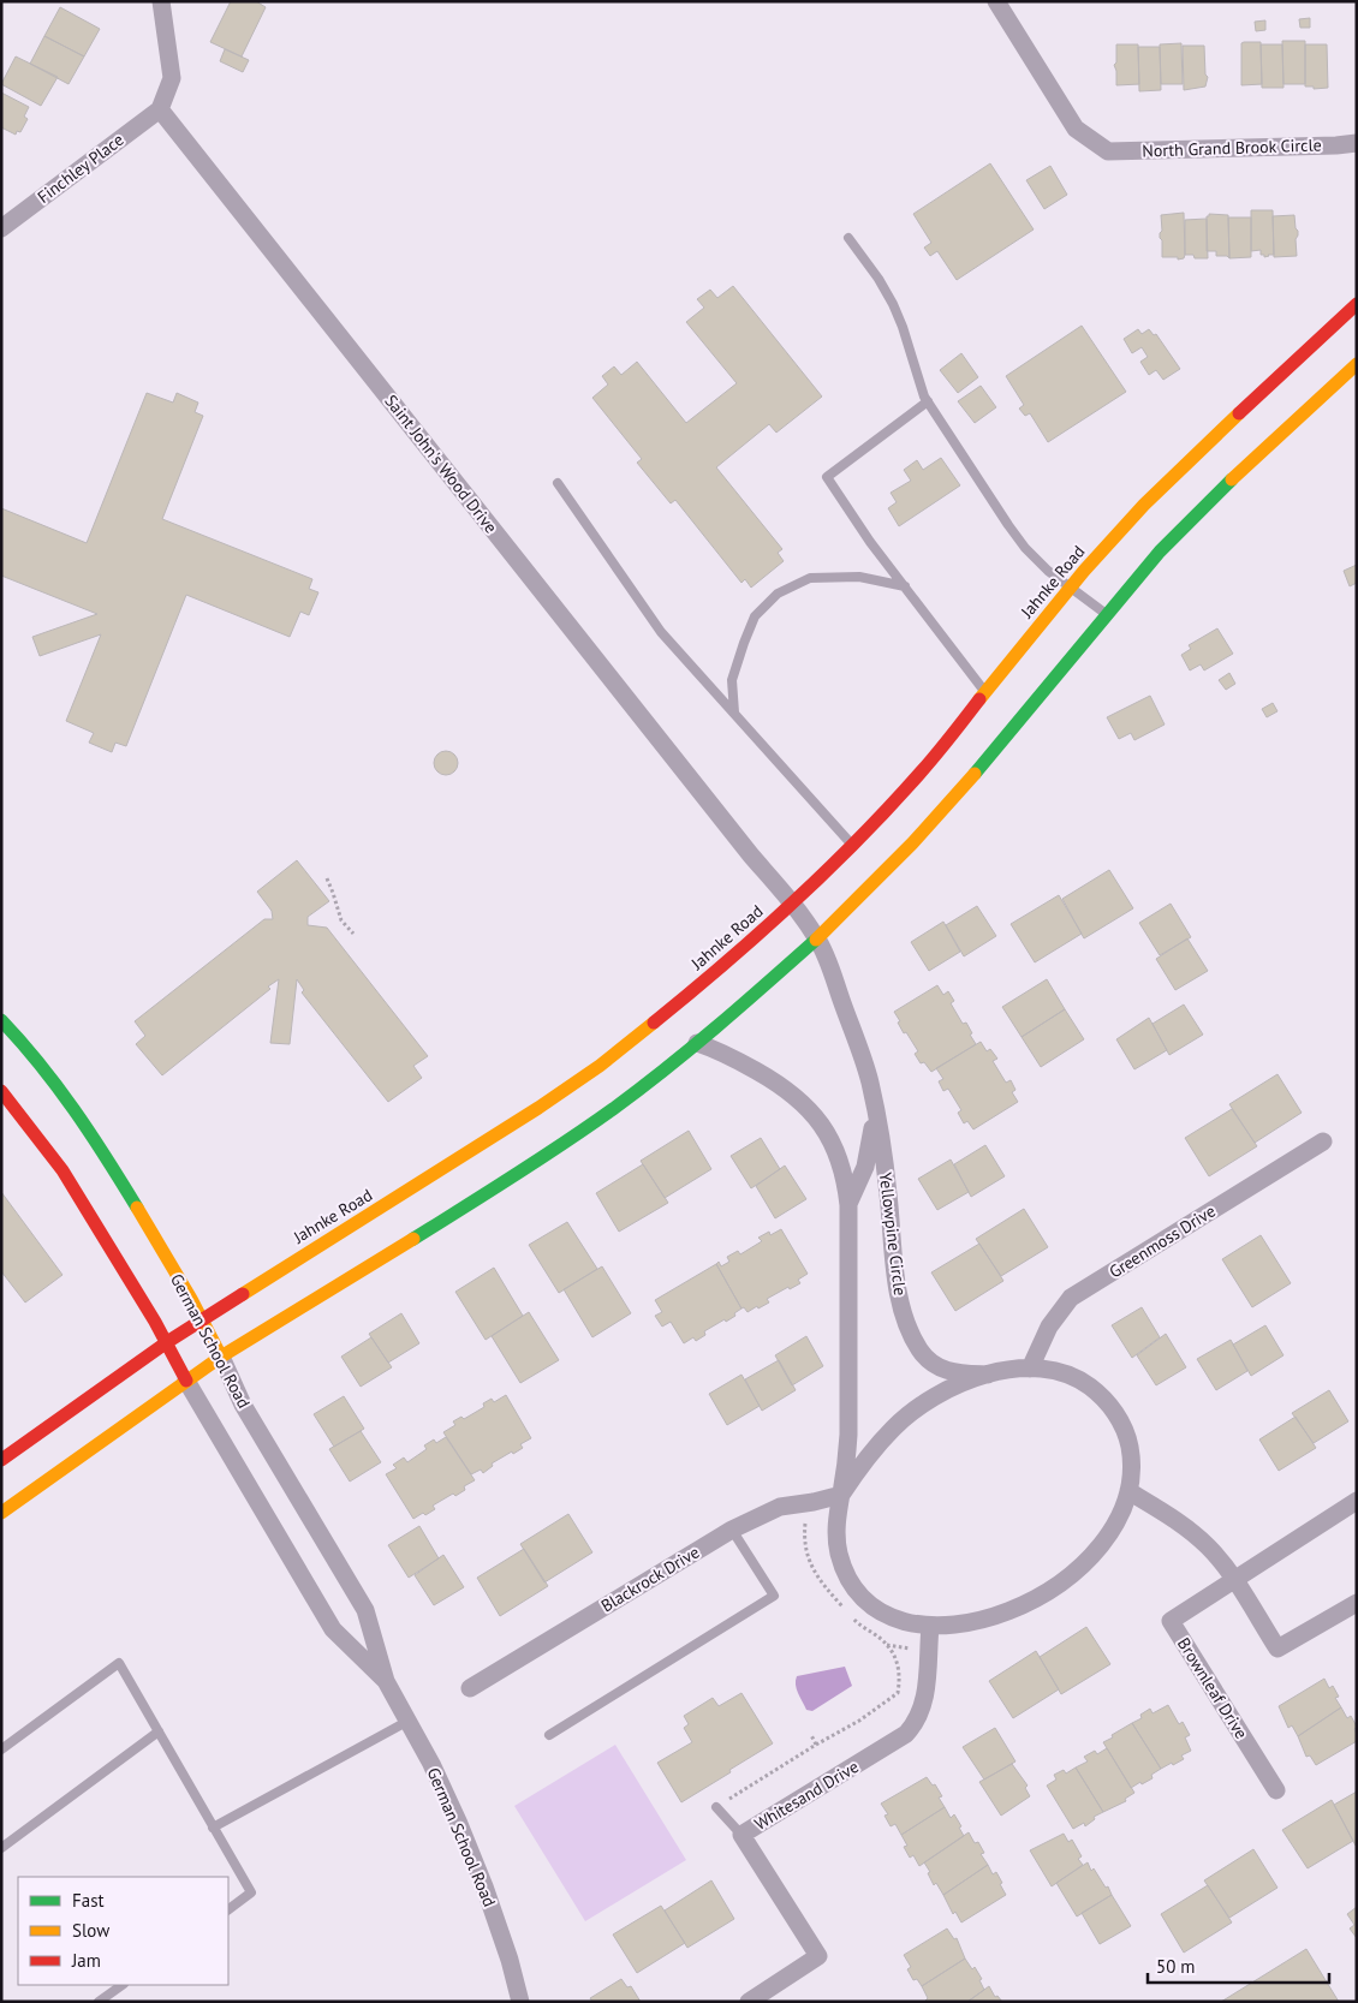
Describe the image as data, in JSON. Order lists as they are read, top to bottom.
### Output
{
  "streets": {
    "main road": ["Jahnke Road", "German School Road"],
    "street": [
      "North Grand Brook Circle",
      "Finchley Place",
      "Saint John's Wood Drive",
      "Yellowpine Circle",
      "Greenmoss Drive",
      "Blackrock Drive",
      "Brownleaf Drive",
      "Whitesand Drive"
    ]
  },
  "crossings": [
    ["Finchley Place", "Saint John's Wood Drive"],
    ["Saint John's Wood Drive", "Jahnke Road"],
    ["Saint John's Wood Drive", "Yellowpine Circle"],
    ["Jahnke Road", "Yellowpine Circle"],
    ["Jahnke Road", "German School Road"],
    ["Yellowpine Circle", "Greenmoss Drive"],
    ["Yellowpine Circle", "Blackrock Drive"],
    ["Yellowpine Circle", "Whitesand Drive"]
  ],
  "legend": ["Fast", "Slow", "Jam"],
  "scale_bar": "50 m"
}
